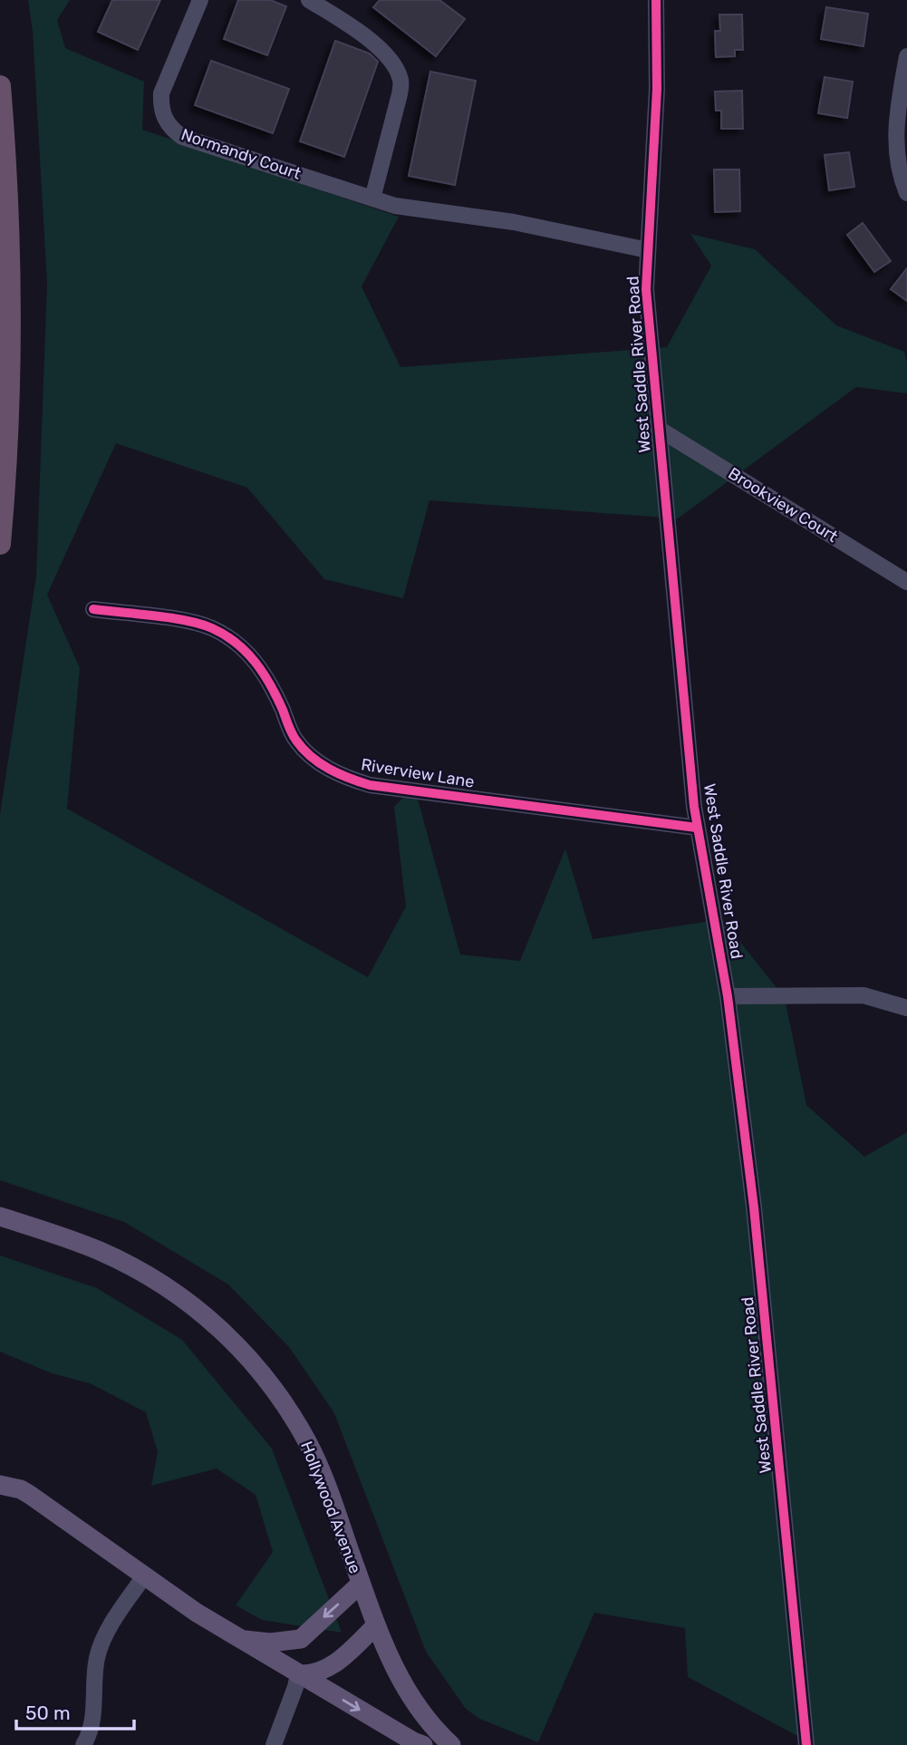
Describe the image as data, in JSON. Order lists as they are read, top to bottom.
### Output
{
  "streets": {
    "main road": ["Hollywood Avenue"],
    "street": [
      "Normandy Court",
      "West Saddle River Road",
      "Brookview Court",
      "Riverview Lane"
    ]
  },
  "crossings": [
    ["Normandy Court", "West Saddle River Road"],
    ["West Saddle River Road", "Brookview Court"],
    ["West Saddle River Road", "Riverview Lane"]
  ],
  "scale_bar": "50 m"
}
